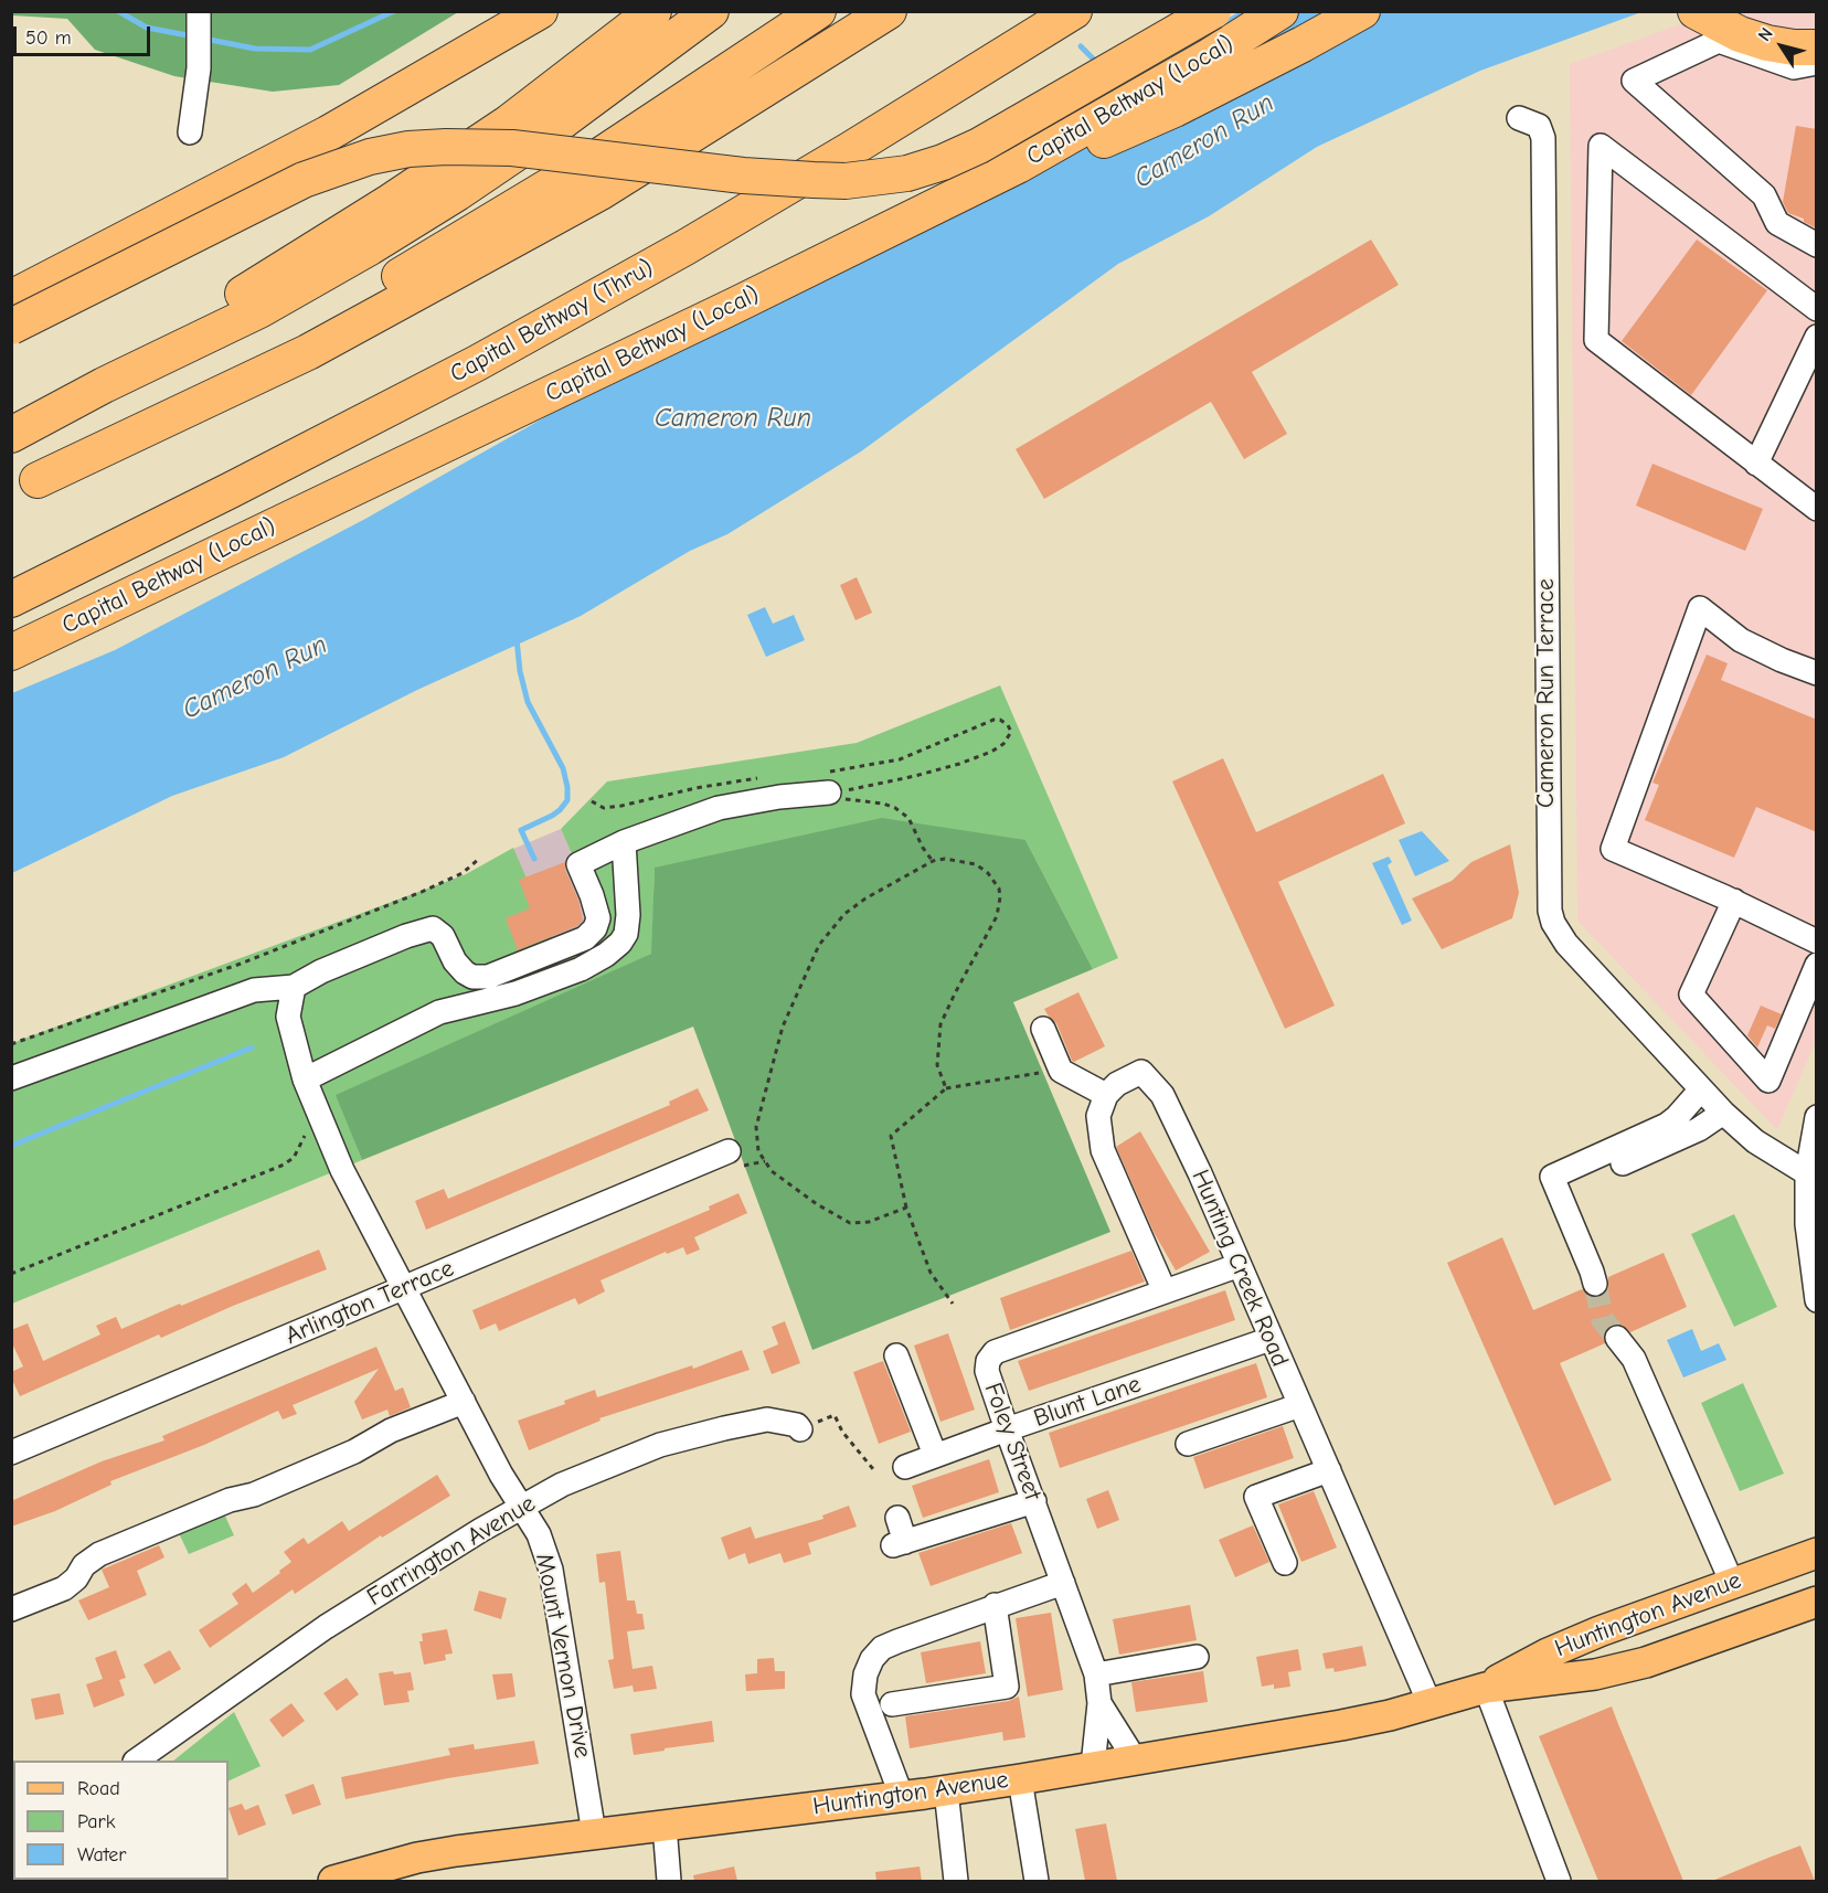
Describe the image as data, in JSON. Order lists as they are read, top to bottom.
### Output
{
  "streets": {
    "highway": ["Capital Beltway (Local)", "Capital Beltway (Thru)"],
    "main road": ["Huntington Avenue"],
    "street": [
      "Cameron Run Terrace",
      "Hunting Creek Road",
      "Arlington Terrace",
      "Blunt Lane",
      "Foley Street",
      "Farrington Avenue",
      "Mount Vernon Drive"
    ]
  },
  "crossings": [
    ["Hunting Creek Road", "Blunt Lane"],
    ["Hunting Creek Road", "Foley Street"],
    ["Hunting Creek Road", "Huntington Avenue"],
    ["Arlington Terrace", "Mount Vernon Drive"],
    ["Blunt Lane", "Foley Street"],
    ["Foley Street", "Huntington Avenue"],
    ["Farrington Avenue", "Mount Vernon Drive"],
    ["Huntington Avenue", "Mount Vernon Drive"]
  ],
  "water": ["Cameron Run"],
  "legend": ["Road", "Park", "Water"],
  "scale_bar": "50 m",
  "north": "top left"
}
